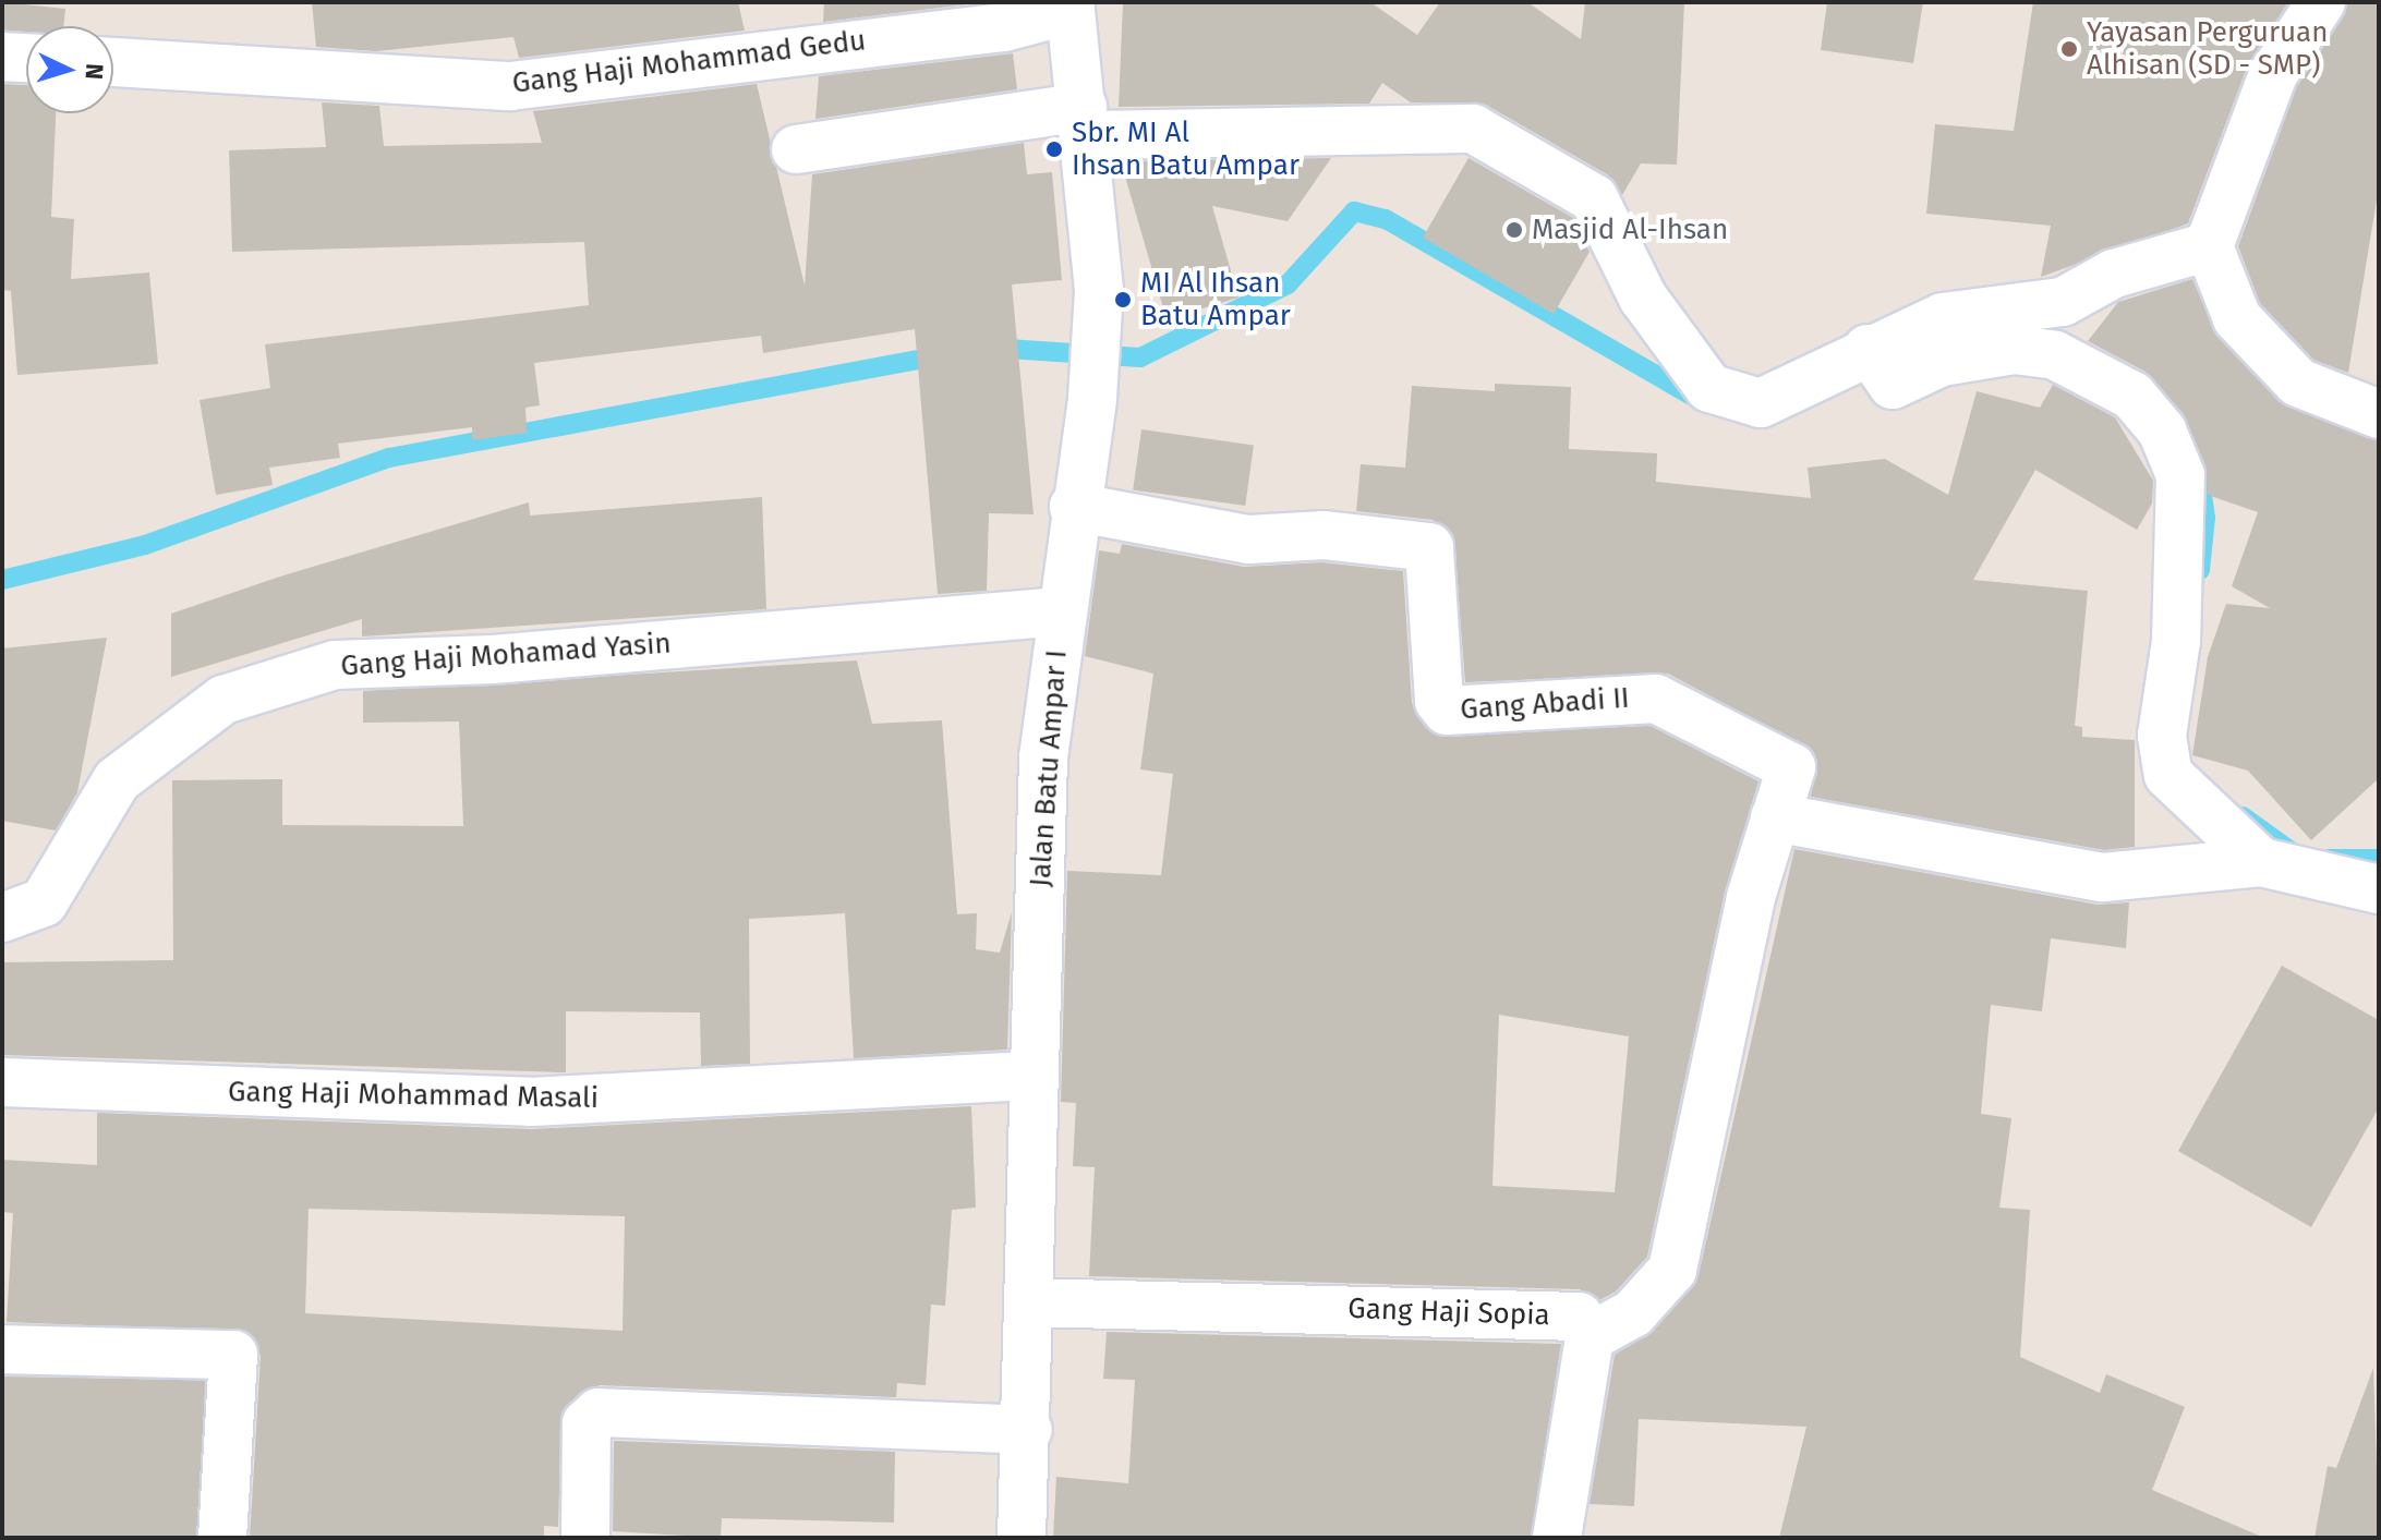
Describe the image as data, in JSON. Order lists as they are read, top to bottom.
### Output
{
  "streets": {
    "street": [
      "Gang Haji Mohammad Gedu",
      "Gang Haji Mohamad Yasin",
      "Gang Abadi II",
      "Jalan Batu Ampar I",
      "Gang Haji Mohammad Masali",
      "Gang Haji Sopia"
    ]
  },
  "crossings": [
    ["Gang Haji Mohammad Gedu", "Jalan Batu Ampar I"],
    ["Gang Haji Mohamad Yasin", "Jalan Batu Ampar I"],
    ["Gang Abadi II", "Jalan Batu Ampar I"],
    ["Gang Abadi II", "Gang Haji Sopia"],
    ["Jalan Batu Ampar I", "Gang Haji Mohammad Masali"],
    ["Jalan Batu Ampar I", "Gang Haji Sopia"]
  ],
  "places": [
    "Yayasan Perguruan Alhisan (SD - SMP)",
    "Sbr. MI Al Ihsan Batu Ampar",
    "Masjid Al-Ihsan",
    "MI Al Ihsan Batu Ampar"
  ],
  "north": "right"
}
